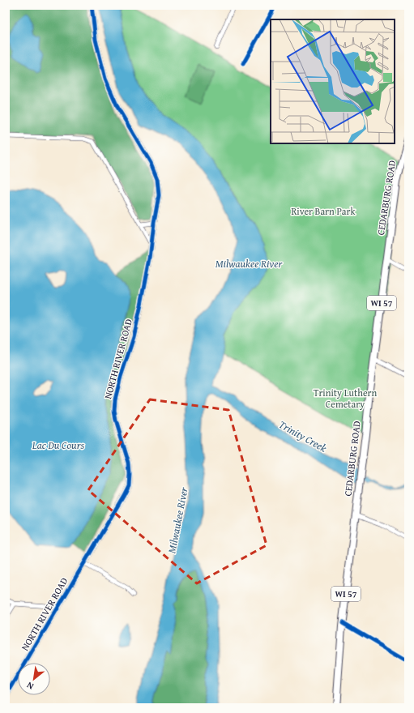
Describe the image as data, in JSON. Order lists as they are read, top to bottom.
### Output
{
  "streets": {
    "main road": ["CEDARBURG ROAD", "WI 57"],
    "street": ["NORTH RIVER ROAD"]
  },
  "water": ["Milwaukee River", "Trinity Creek", "Lac Du Cours"],
  "parks": ["River Barn Park", "Trinity Luthern Cemetary"],
  "north": "bottom left"
}
